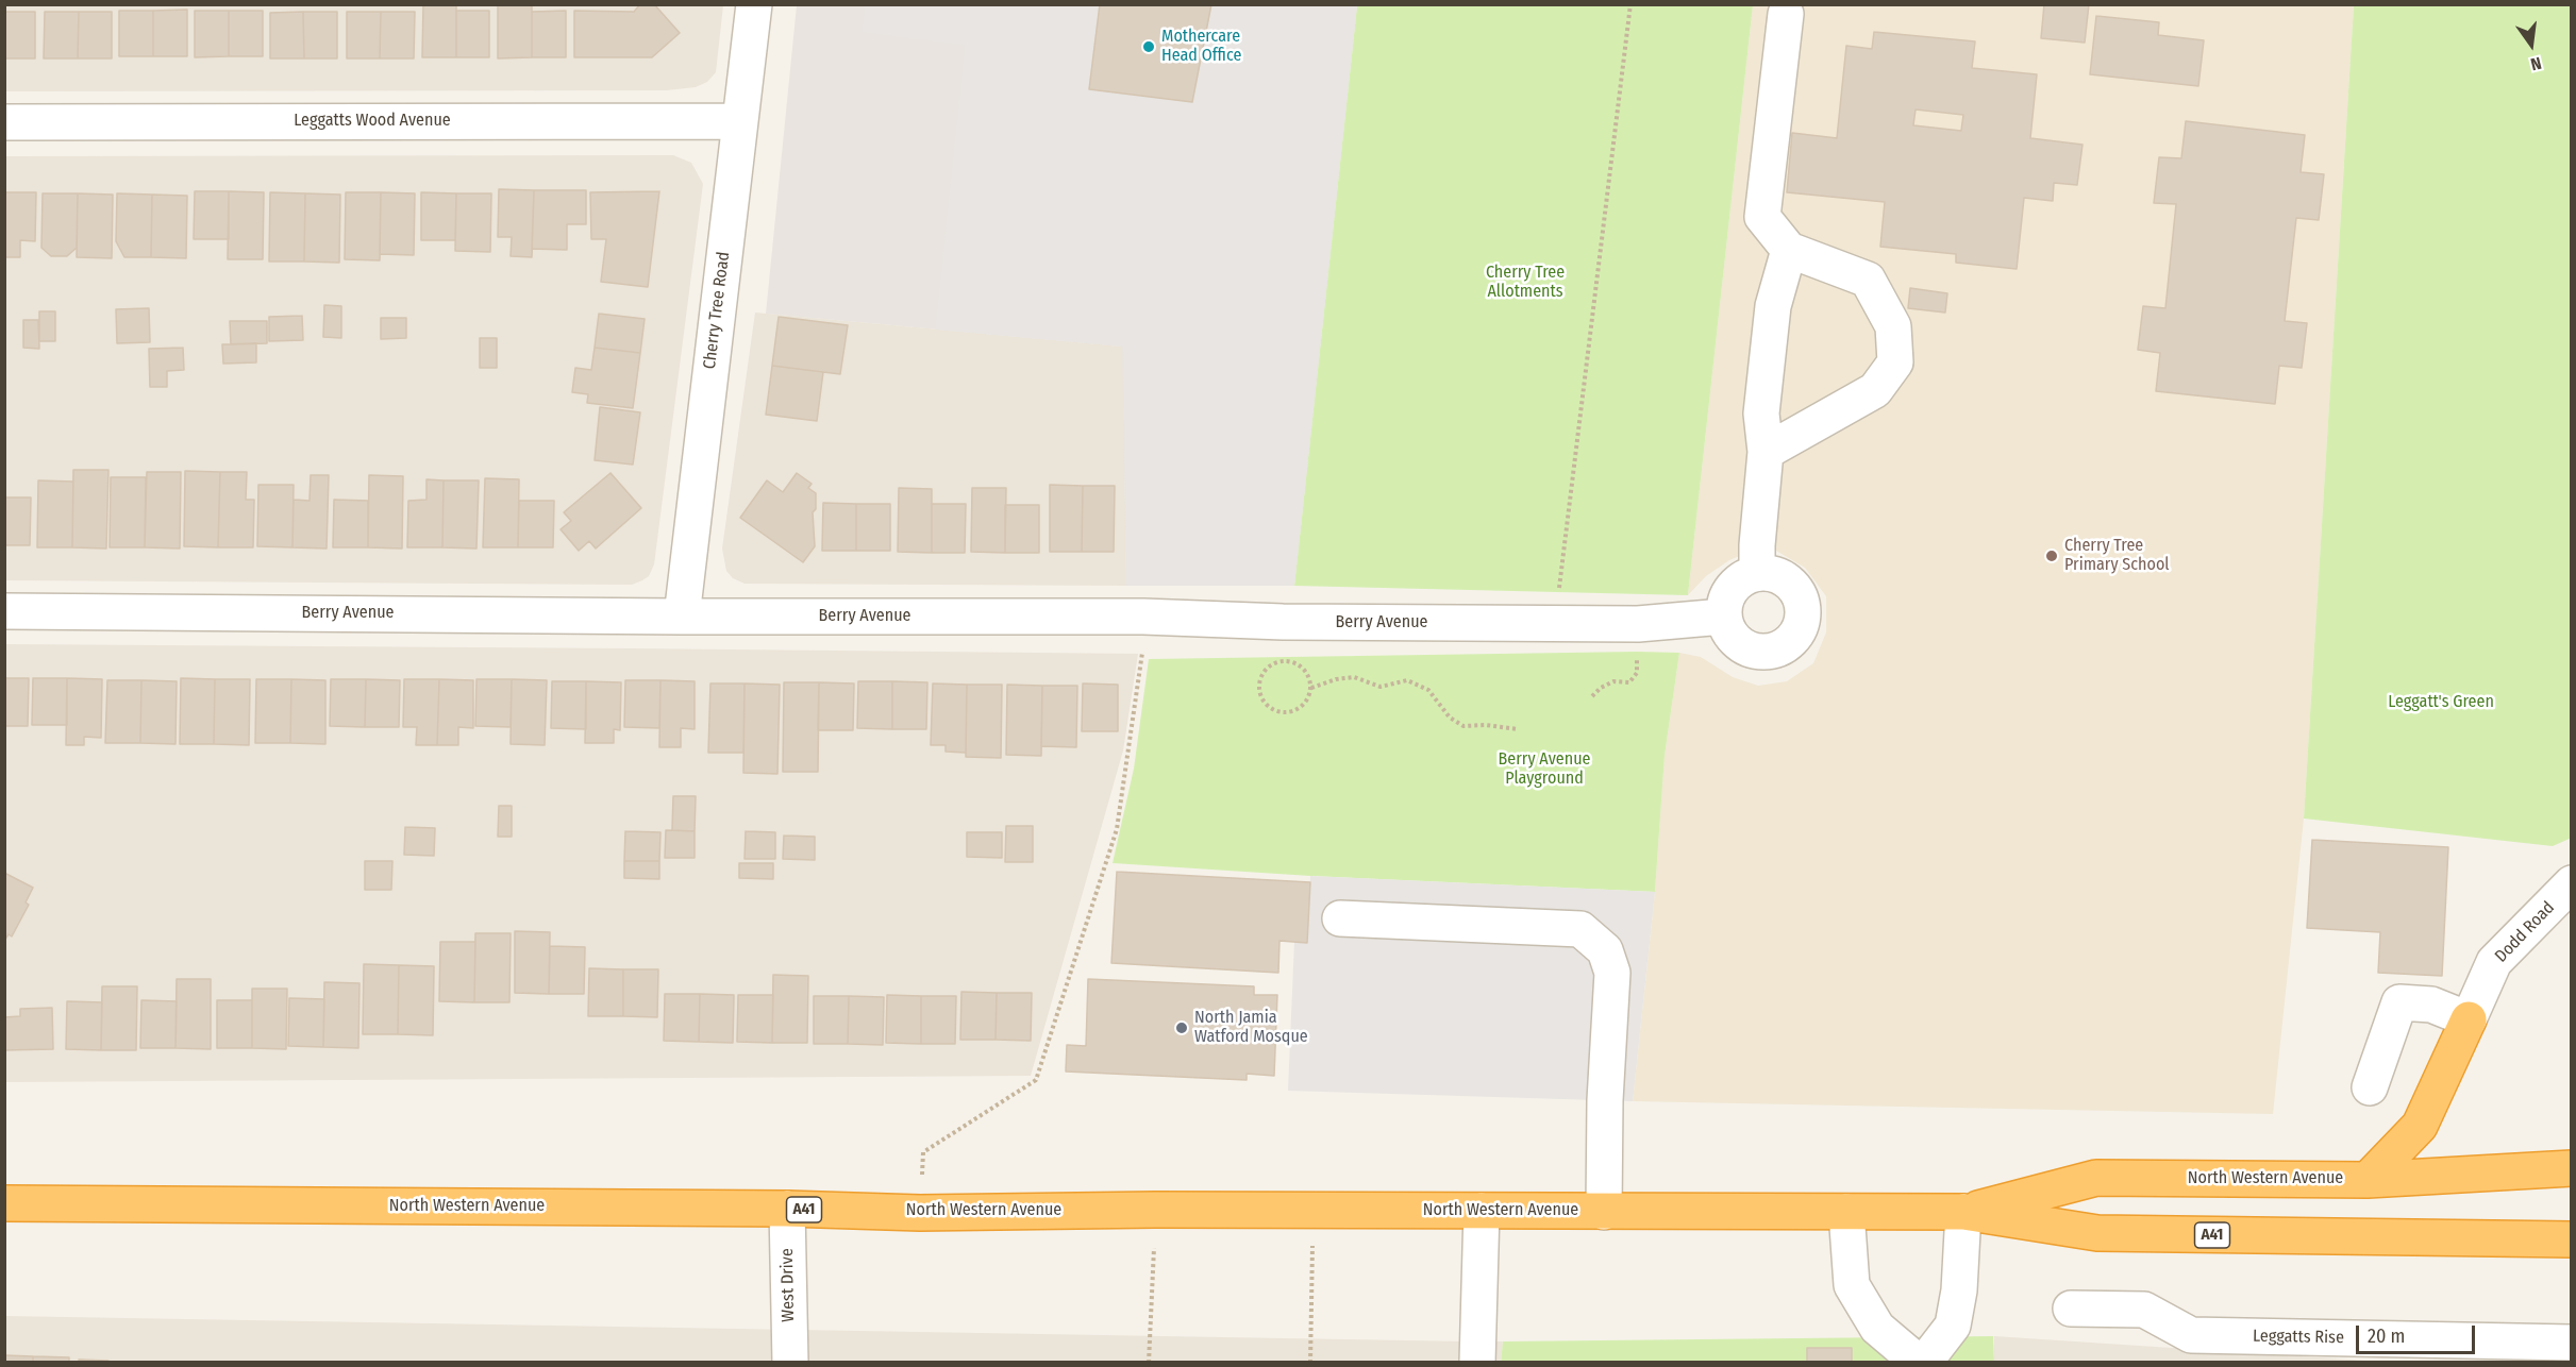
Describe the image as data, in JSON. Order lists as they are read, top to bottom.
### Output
{
  "streets": {
    "highway": ["North Western Avenue", "A41"],
    "street": [
      "Leggatts Wood Avenue",
      "Cherry Tree Road",
      "Berry Avenue",
      "Dodd Road",
      "West Drive",
      "Leggatts Rise"
    ]
  },
  "crossings": [
    ["Leggatts Wood Avenue", "Cherry Tree Road"],
    ["Cherry Tree Road", "Berry Avenue"],
    ["North Western Avenue", "West Drive"]
  ],
  "parks": ["Cherry Tree Allotments", "Leggatt's Green", "Berry Avenue Playground"],
  "places": ["Mothercare Head Office", "Cherry Tree Primary School", "North Jamia Watford Mosque"],
  "scale_bar": "20 m",
  "north": "bottom"
}
